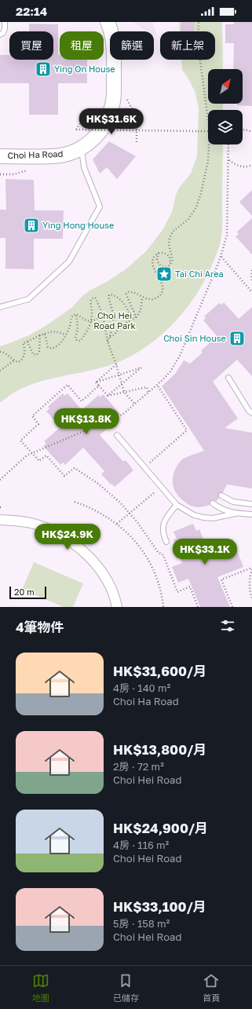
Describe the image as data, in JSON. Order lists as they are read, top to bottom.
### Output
{
  "streets": {
    "street": ["Choi Ha Road"]
  },
  "parks": ["Choi Hei Road Park"],
  "places": {
    "building": ["Ying On House", "Ying Hong House", "Choi Sin House"],
    "place": ["Tai Chi Area"]
  },
  "scale_bar": "20 m",
  "north": "top right",
  "page": {
    "status": "22:14",
    "chip": [
      "買屋",
      "租屋",
      "篩選",
      "新上架"
    ],
    "price": [
      "HK$31.6K",
      "HK$13.8K",
      "HK$24.9K",
      "HK$33.1K"
    ],
    "scale": "20 m",
    "heading": "4筆物件",
    "list": [
      {
        "name": "HK$31,600/月",
        "note": "4房 · 140 m² · Choi Ha Road"
      },
      {
        "name": "HK$13,800/月",
        "note": "2房 · 72 m² · Choi Hei Road"
      },
      {
        "name": "HK$24,900/月",
        "note": "4房 · 116 m² · Choi Hei Road"
      },
      {
        "name": "HK$33,100/月",
        "note": "5房 · 158 m² · Choi Hei Road"
      }
    ],
    "tabs": ["地圖", "已儲存", "首頁"]
  }
}
